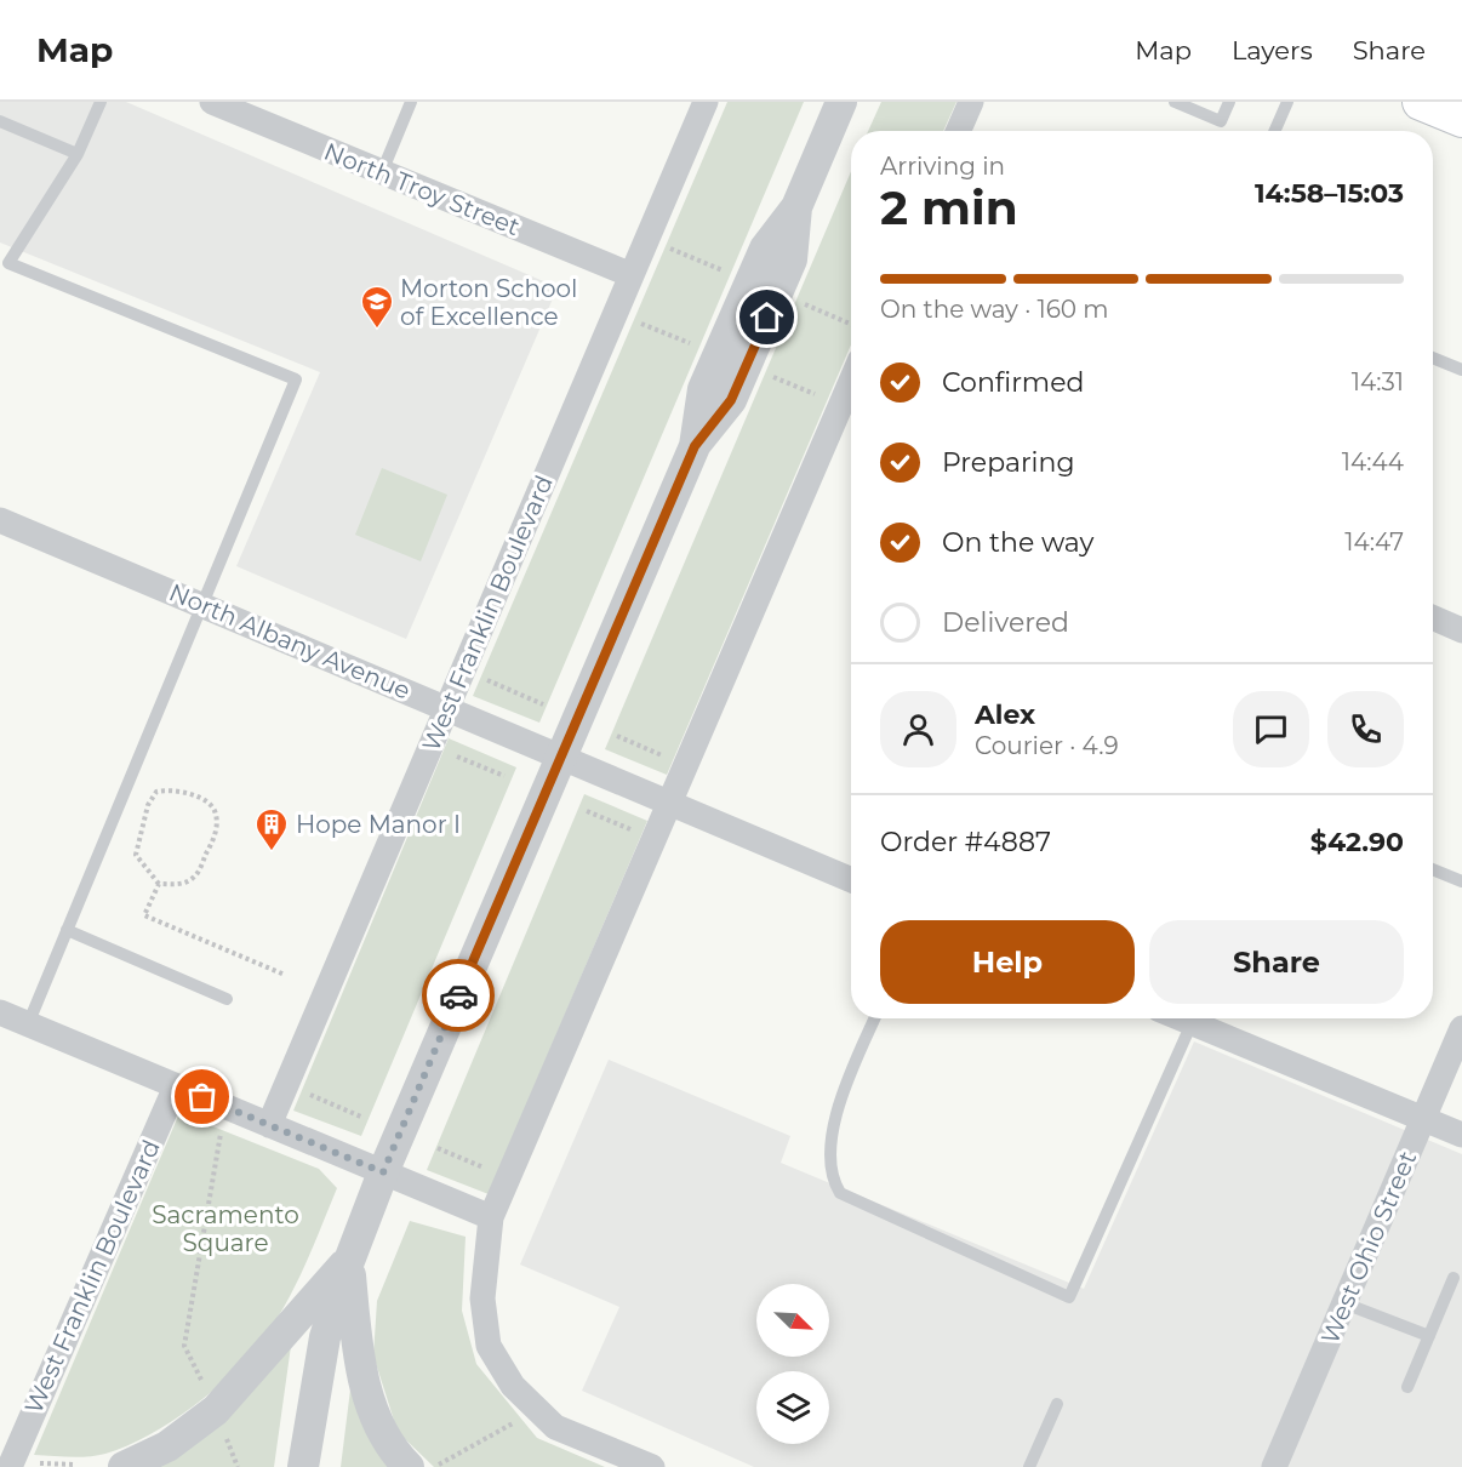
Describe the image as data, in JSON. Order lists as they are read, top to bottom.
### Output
{
  "streets": {
    "street": [
      "North Troy Street",
      "West Franklin Boulevard",
      "North Albany Avenue",
      "West Ohio Street"
    ]
  },
  "crossings": [
    ["North Troy Street", "West Franklin Boulevard"],
    ["West Franklin Boulevard", "North Albany Avenue"]
  ],
  "parks": ["Sacramento Square"],
  "places": {
    "school or university": ["Morton School of Excellence"],
    "building": ["Hope Manor I"]
  },
  "north": "bottom right",
  "page": {
    "header": "Map",
    "nav": ["Map", "Layers", "Share"],
    "heading": ["2 min", "Arriving in", "14:58–15:03"],
    "panel": [
      "Alex",
      "Courier · 4.9",
      "Order #4887",
      "$42.90"
    ],
    "bar": "On the way · 160 m",
    "list": [
      ["Confirmed", "14:31"],
      ["Preparing", "14:44"],
      ["On the way", "14:47"],
      "Delivered"
    ],
    "buttons": ["Help", "Share"]
  }
}
